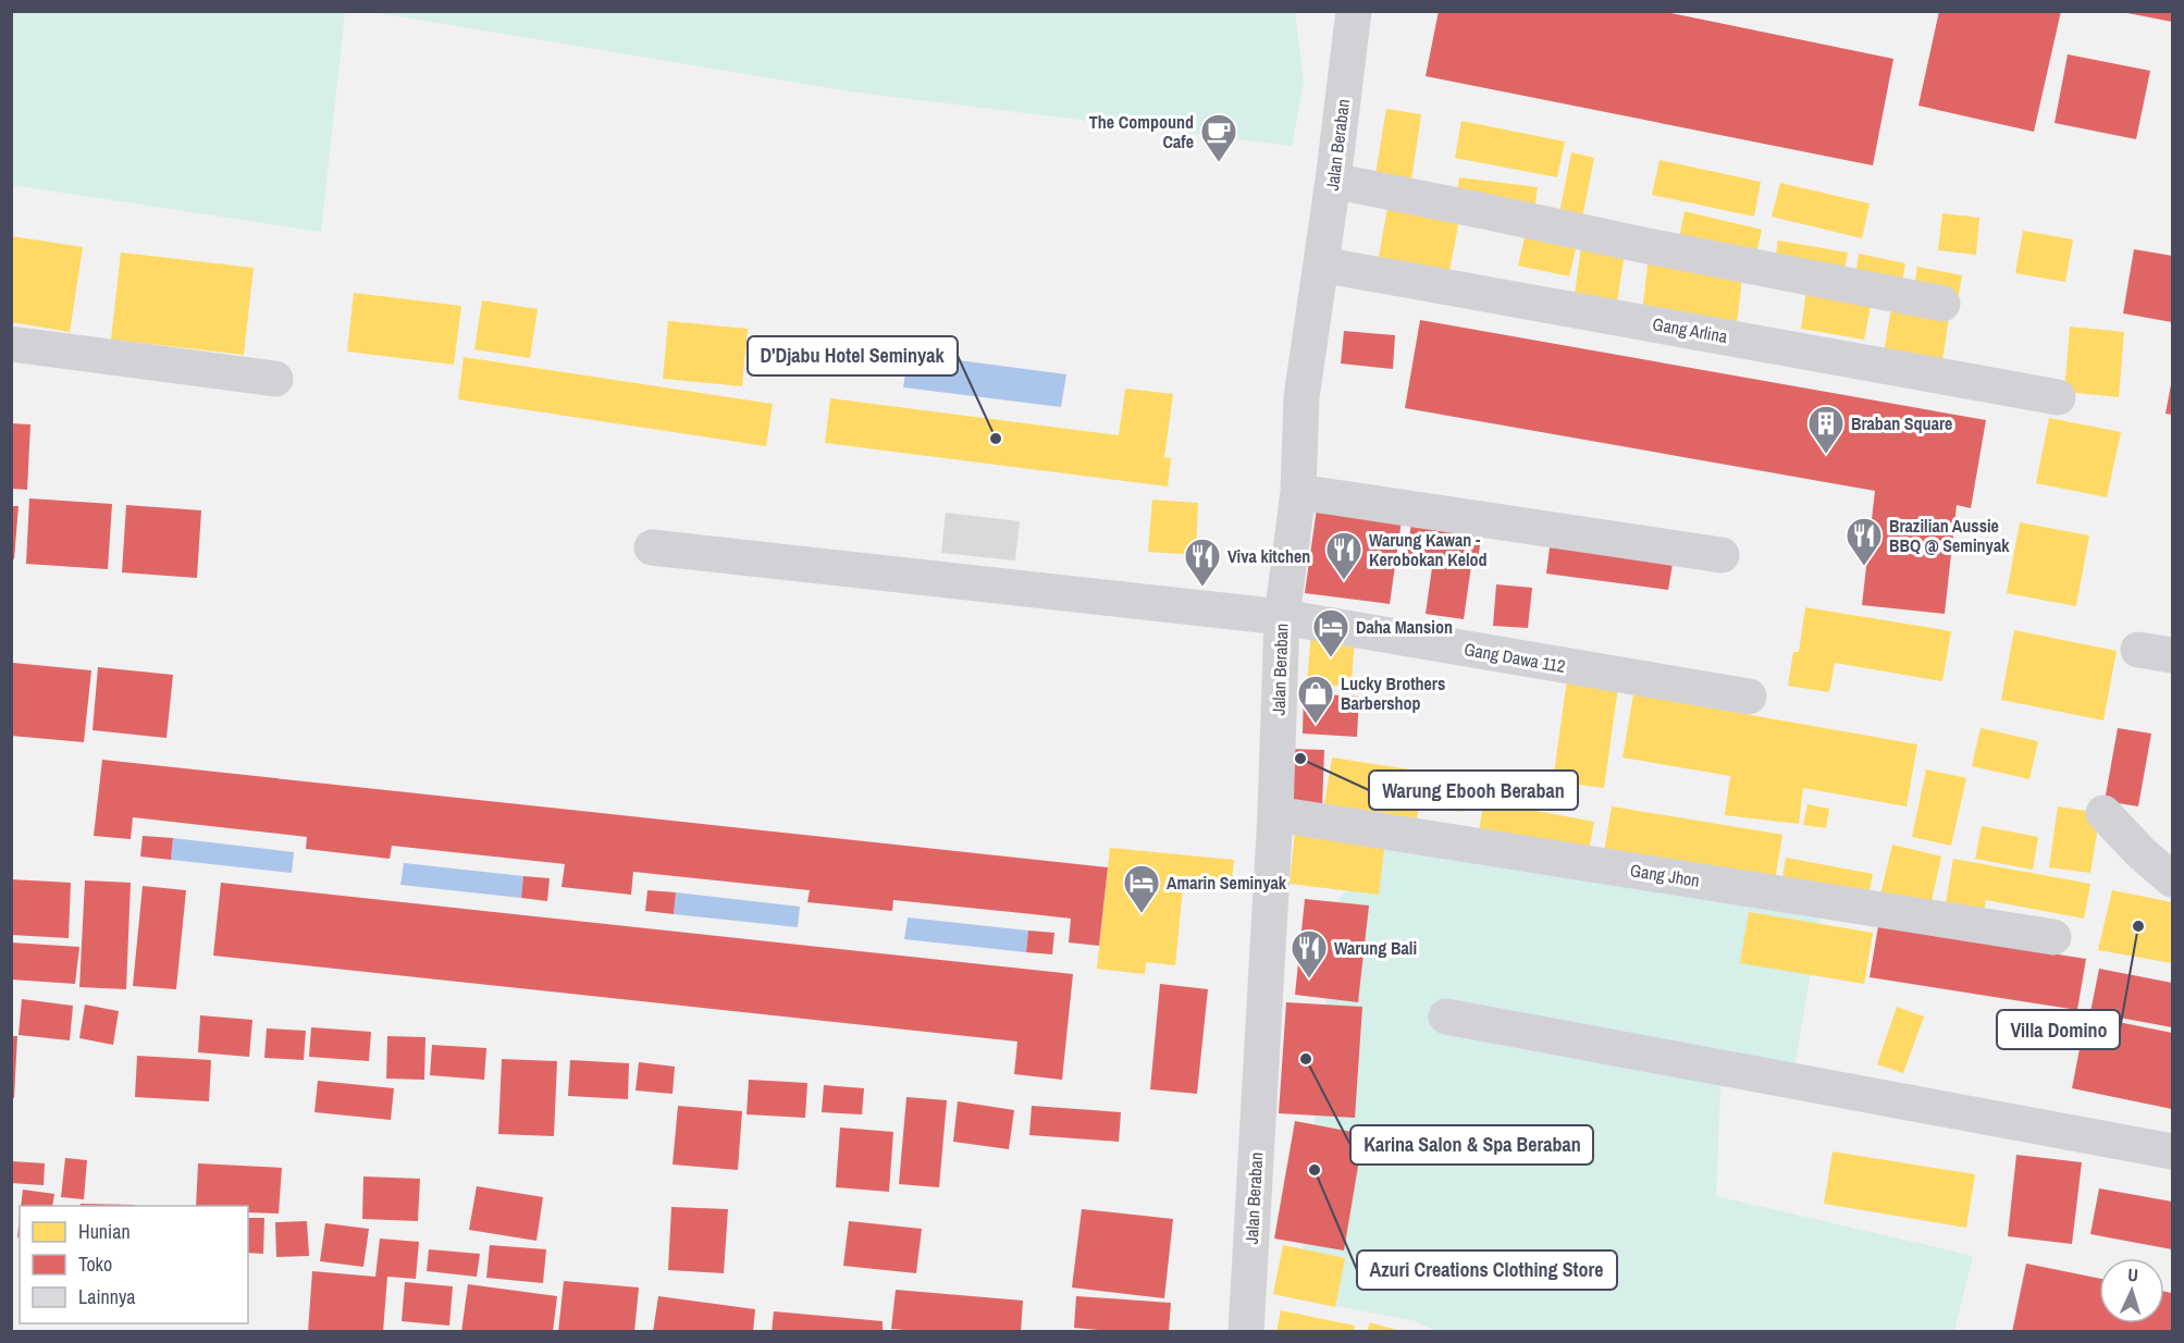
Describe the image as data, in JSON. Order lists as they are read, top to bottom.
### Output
{
  "streets": {
    "street": [
      "Jalan Beraban",
      "Gang Arlina",
      "Gang Dawa 112",
      "Gang Jhon"
    ]
  },
  "crossings": [
    ["Jalan Beraban", "Gang Arlina"],
    ["Jalan Beraban", "Gang Dawa 112"],
    ["Jalan Beraban", "Gang Jhon"]
  ],
  "places": {
    "cafe": ["The Compound Cafe"],
    "other": [
      "D'Djabu Hotel Seminyak",
      "Warung Ebooh Beraban",
      "Villa Domino",
      "Karina Salon & Spa Beraban",
      "Azuri Creations Clothing Store"
    ],
    "building": ["Braban Square"],
    "restaurant": [
      "Brazilian Aussie BBQ @ Seminyak",
      "Warung Kawan - Kerobokan Kelod",
      "Viva kitchen",
      "Warung Bali"
    ],
    "hotel": ["Daha Mansion", "Amarin Seminyak"],
    "shop": ["Lucky Brothers Barbershop"]
  },
  "legend": ["Hunian", "Toko", "Lainnya"],
  "north": "top"
}
